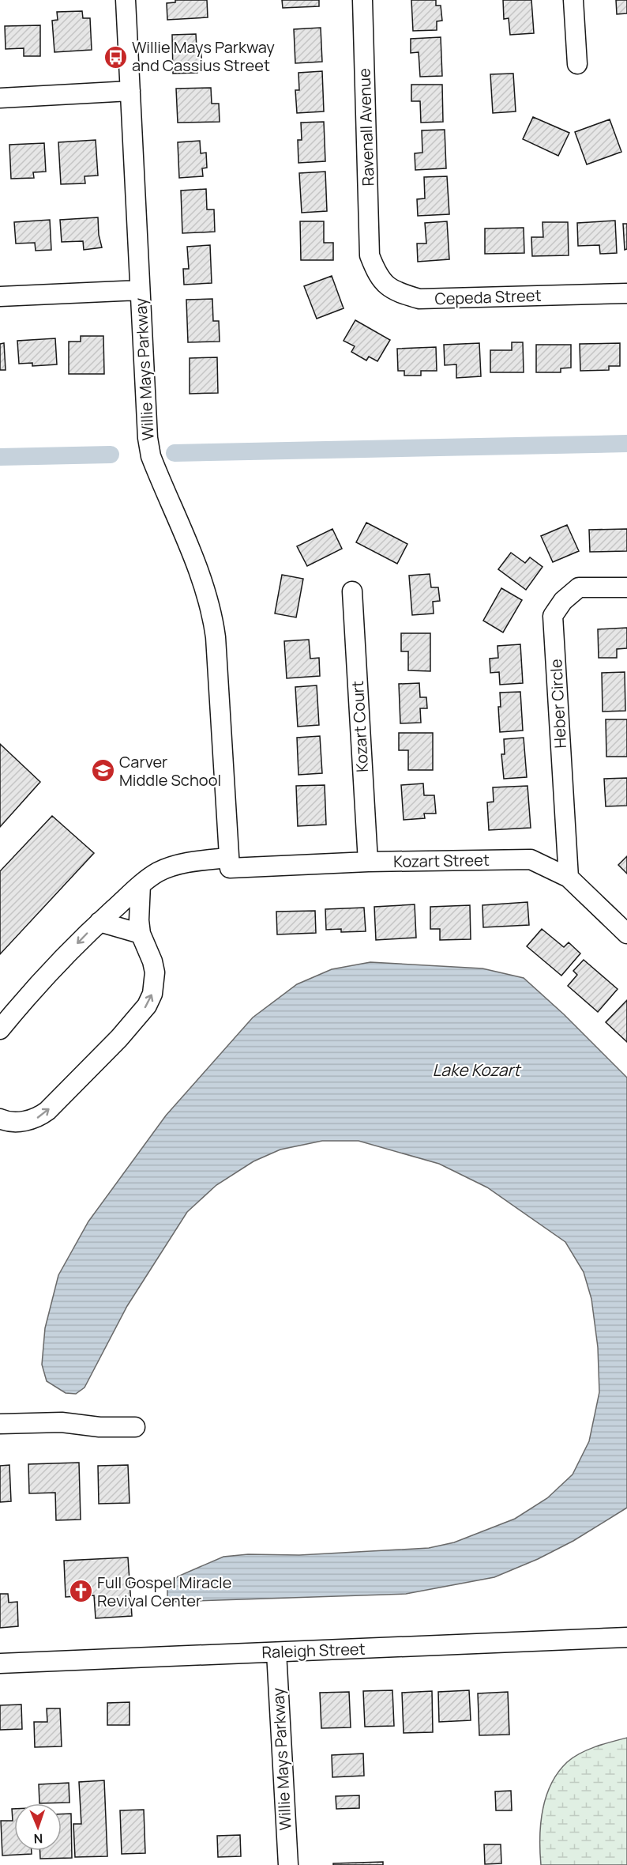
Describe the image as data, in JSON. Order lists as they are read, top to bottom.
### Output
{
  "streets": {
    "street": [
      "Ravenall Avenue",
      "Cepeda Street",
      "Willie Mays Parkway",
      "Heber Circle",
      "Kozart Court",
      "Kozart Street",
      "Raleigh Street"
    ]
  },
  "crossings": [
    ["Ravenall Avenue", "Cepeda Street"],
    ["Willie Mays Parkway", "Kozart Street"],
    ["Willie Mays Parkway", "Raleigh Street"],
    ["Heber Circle", "Kozart Street"],
    ["Kozart Court", "Kozart Street"]
  ],
  "water": ["Lake Kozart"],
  "places": {
    "bus stop": ["Willie Mays Parkway and Cassius Street"],
    "school or university": ["Carver Middle School"],
    "church": ["Full Gospel Miracle Revival Center"]
  },
  "north": "bottom"
}
